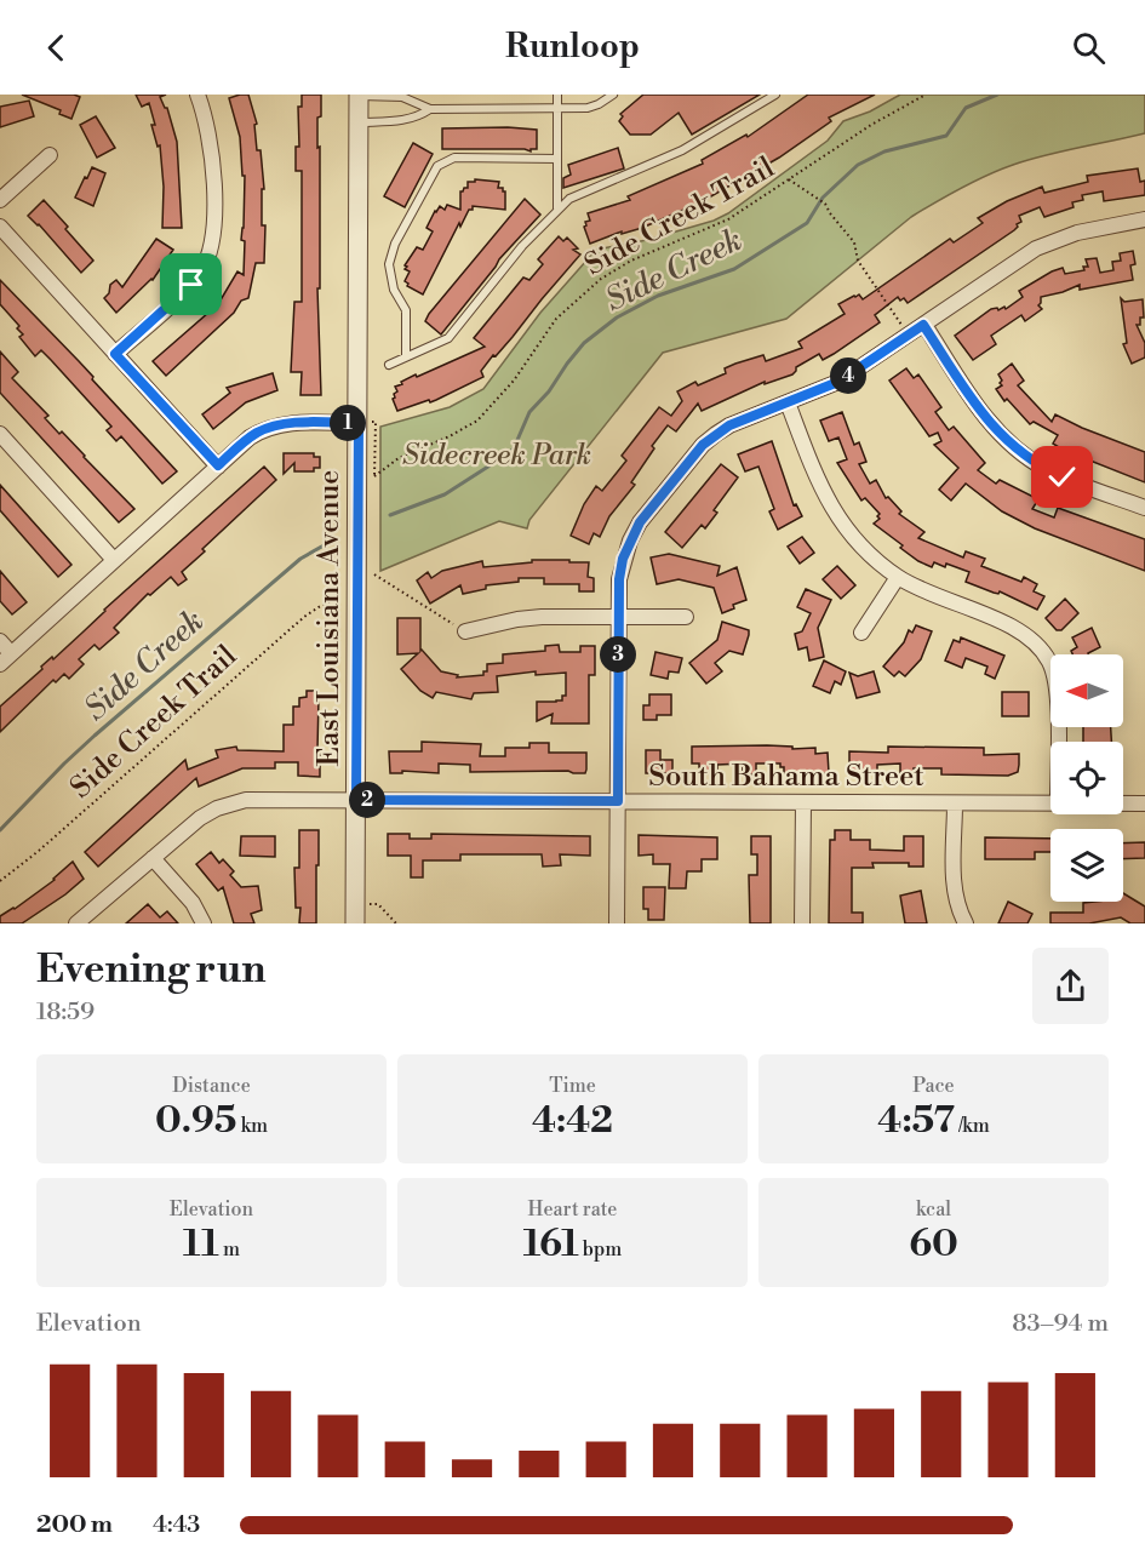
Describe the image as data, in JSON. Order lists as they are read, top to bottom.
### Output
{
  "streets": {
    "street": ["East Louisiana Avenue", "South Bahama Street"],
    "path": ["Side Creek Trail"]
  },
  "crossings": [
    ["East Louisiana Avenue", "South Bahama Street"]
  ],
  "water": ["Side Creek"],
  "parks": ["Sidecreek Park"],
  "north": "left",
  "page": {
    "header": "Runloop",
    "pins": [
      "4",
      "1",
      "3",
      "2"
    ],
    "heading": ["Evening run", "18:59"],
    "stats": [
      ["Distance", "0.95 km"],
      ["Time", "4:42"],
      ["Pace", "4:57 /km"],
      ["Elevation", "11 m"],
      ["Heart rate", "161 bpm"],
      ["kcal", "60"]
    ],
    "chart": ["Elevation", "83–94 m"],
    "list": [
      {
        "name": "200 m",
        "note": "4:43"
      }
    ]
  }
}
